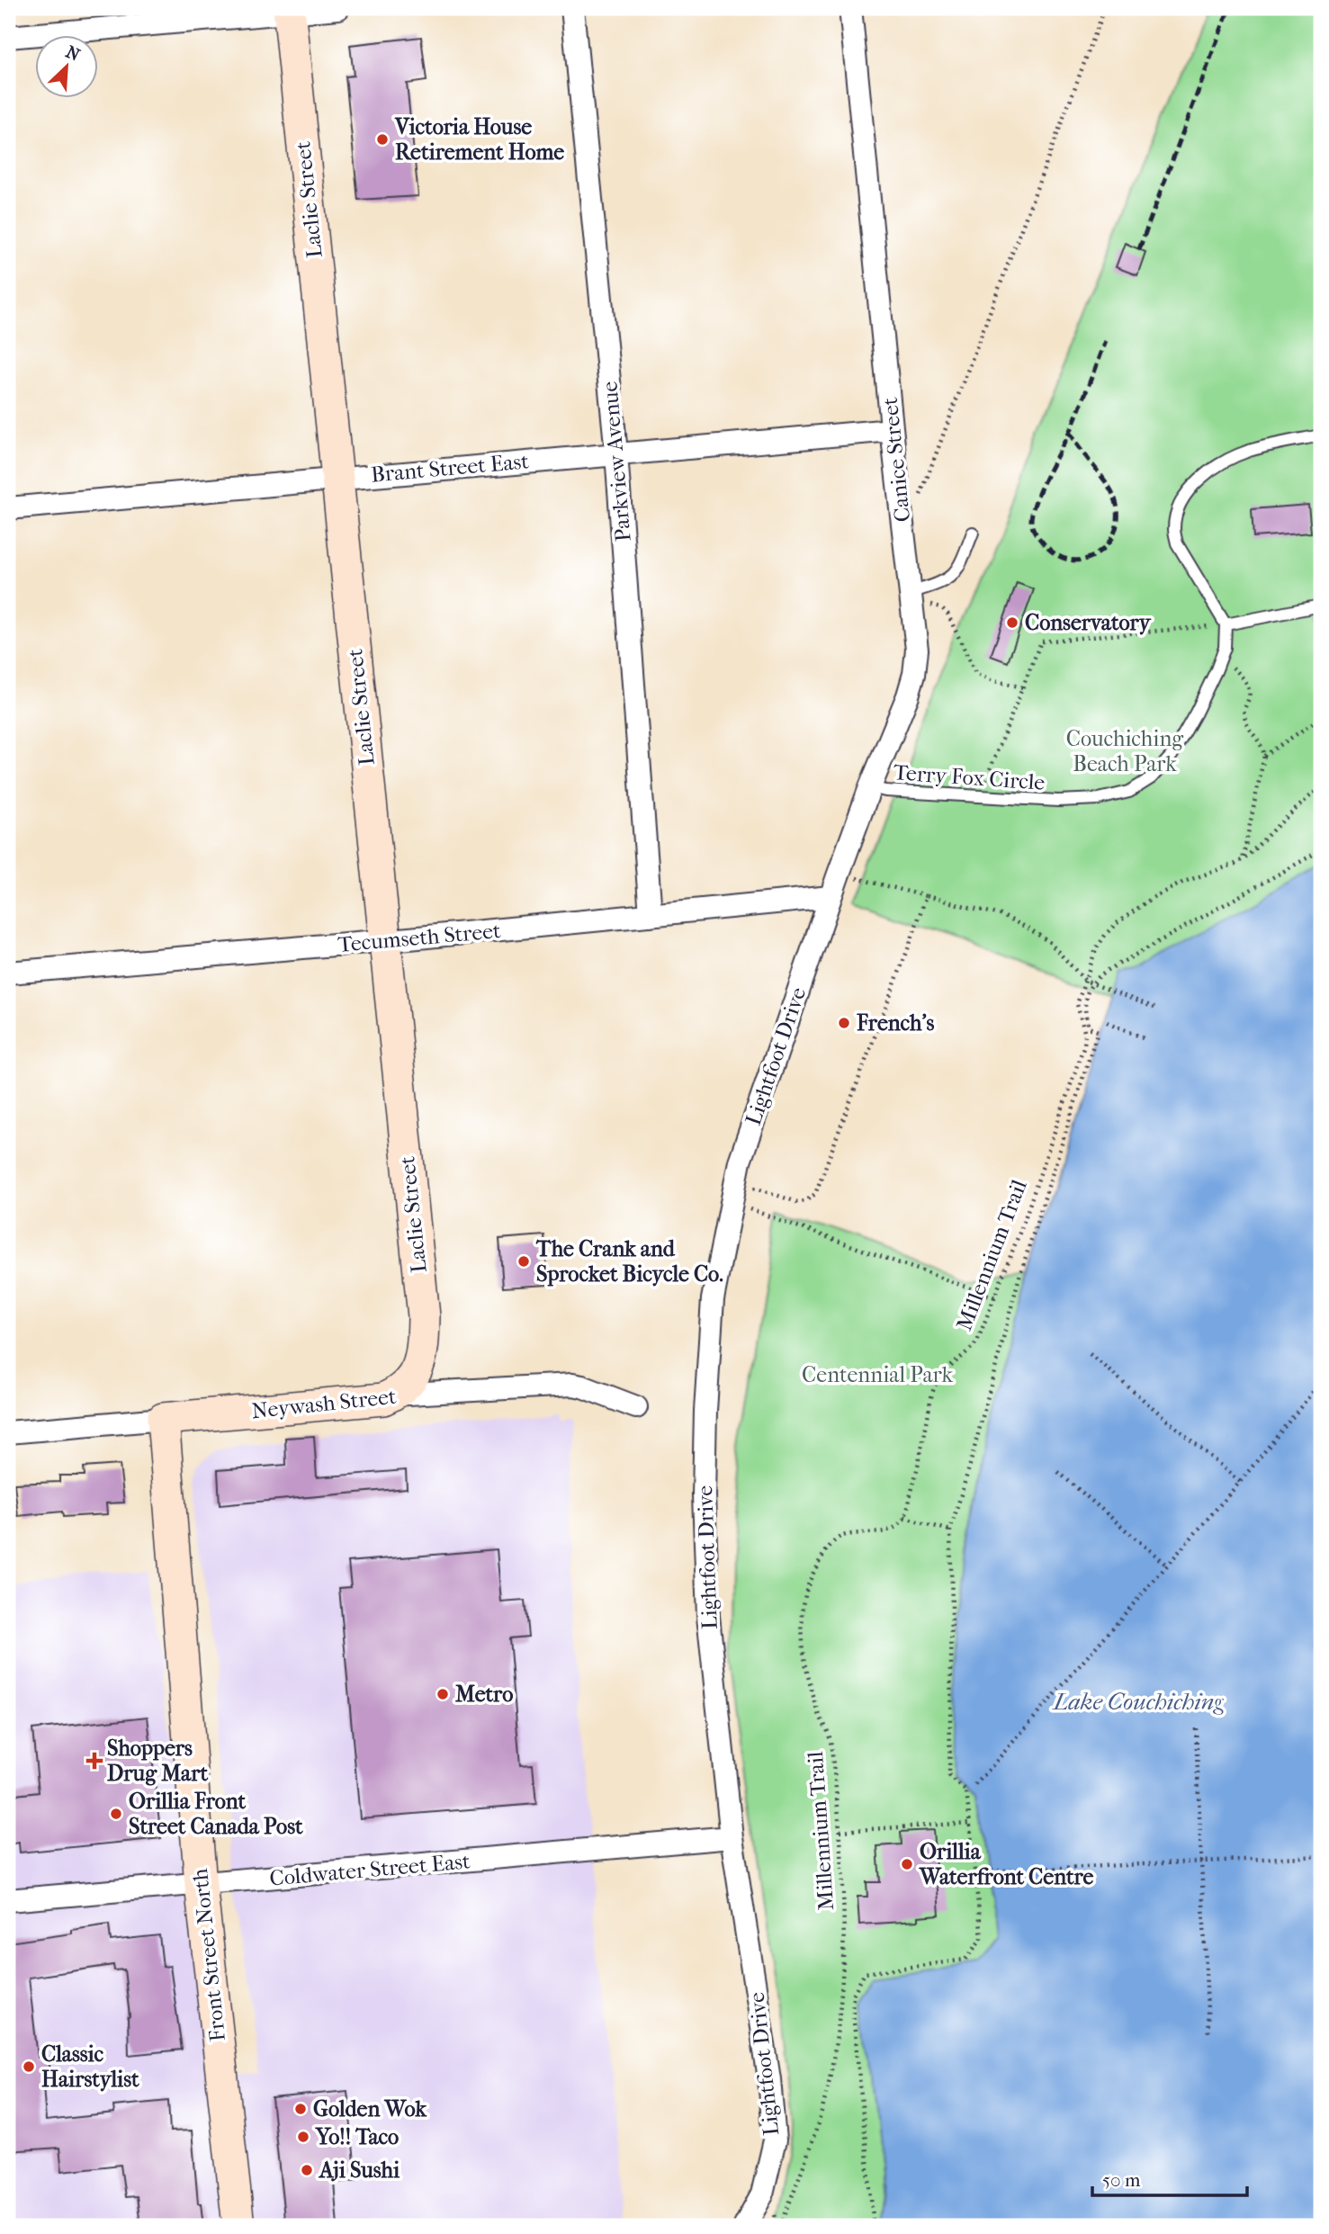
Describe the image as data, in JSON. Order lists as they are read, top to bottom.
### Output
{
  "streets": {
    "main road": ["Laclie Street", "Neywash Street", "Front Street North"],
    "street": [
      "Canice Street",
      "Parkview Avenue",
      "Brant Street East",
      "Tecumseth Street",
      "Lightfoot Drive",
      "Coldwater Street East"
    ],
    "lane": ["Terry Fox Circle"],
    "path": ["Millennium Trail"]
  },
  "crossings": [
    ["Laclie Street", "Brant Street East"],
    ["Laclie Street", "Tecumseth Street"],
    ["Laclie Street", "Neywash Street"],
    ["Canice Street", "Brant Street East"],
    ["Canice Street", "Terry Fox Circle"],
    ["Canice Street", "Tecumseth Street"],
    ["Canice Street", "Lightfoot Drive"],
    ["Parkview Avenue", "Brant Street East"],
    ["Parkview Avenue", "Tecumseth Street"],
    ["Tecumseth Street", "Lightfoot Drive"],
    ["Lightfoot Drive", "Coldwater Street East"],
    ["Neywash Street", "Front Street North"],
    ["Coldwater Street East", "Front Street North"]
  ],
  "water": ["Lake Couchiching"],
  "parks": ["Couchiching Beach Park", "Centennial Park"],
  "places": {
    "other": [
      "Victoria House Retirement Home",
      "Conservatory",
      "French's",
      "The Crank and Sprocket Bicycle Co.",
      "Metro",
      "Orillia Front Street Canada Post",
      "Orillia Waterfront Centre",
      "Classic Hairstylist",
      "Golden Wok",
      "Yo!! Taco",
      "Aji Sushi"
    ],
    "health": ["Shoppers Drug Mart"]
  },
  "scale_bar": "50 m",
  "north": "top right"
}
